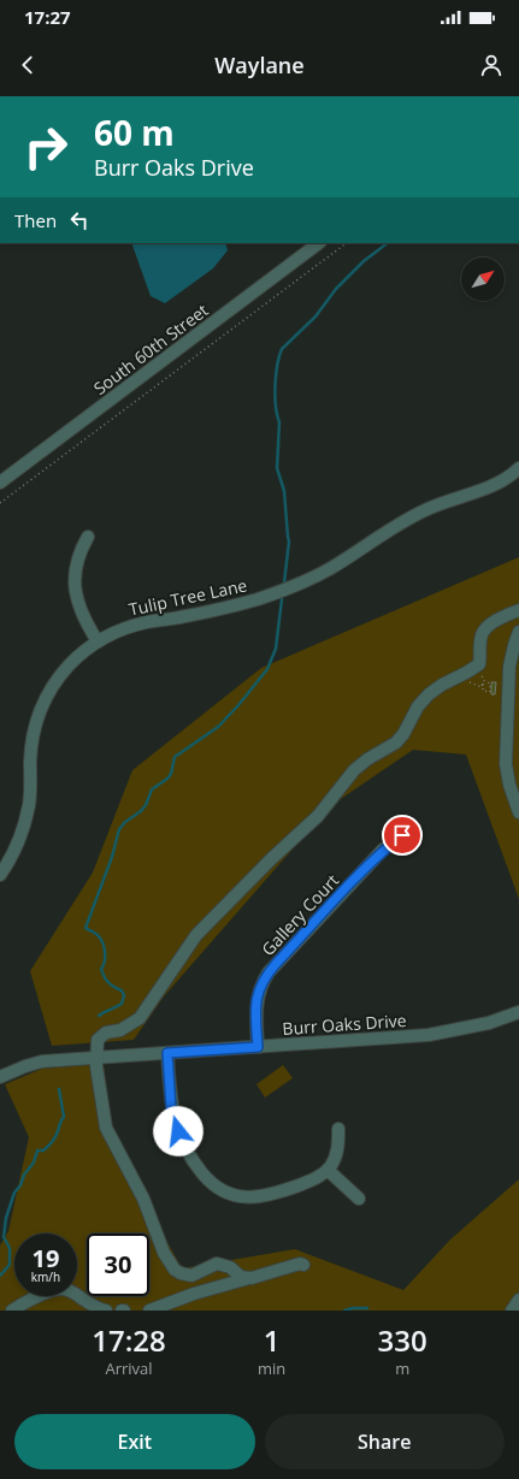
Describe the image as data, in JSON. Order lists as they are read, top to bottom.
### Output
{
  "streets": {
    "street": [
      "South 60th Street",
      "Tulip Tree Lane",
      "Gallery Court",
      "Burr Oaks Drive"
    ]
  },
  "crossings": [
    ["Gallery Court", "Burr Oaks Drive"]
  ],
  "north": "top right",
  "page": {
    "status": "17:27",
    "header": "Waylane",
    "turn": ["60 m", "Burr Oaks Drive"],
    "then": "Then",
    "speed": "19 km/h",
    "limit": "30",
    "eta": [
      "17:28",
      "Arrival",
      "1",
      "min",
      "330",
      "m"
    ],
    "buttons": ["Exit", "Share"]
  }
}
